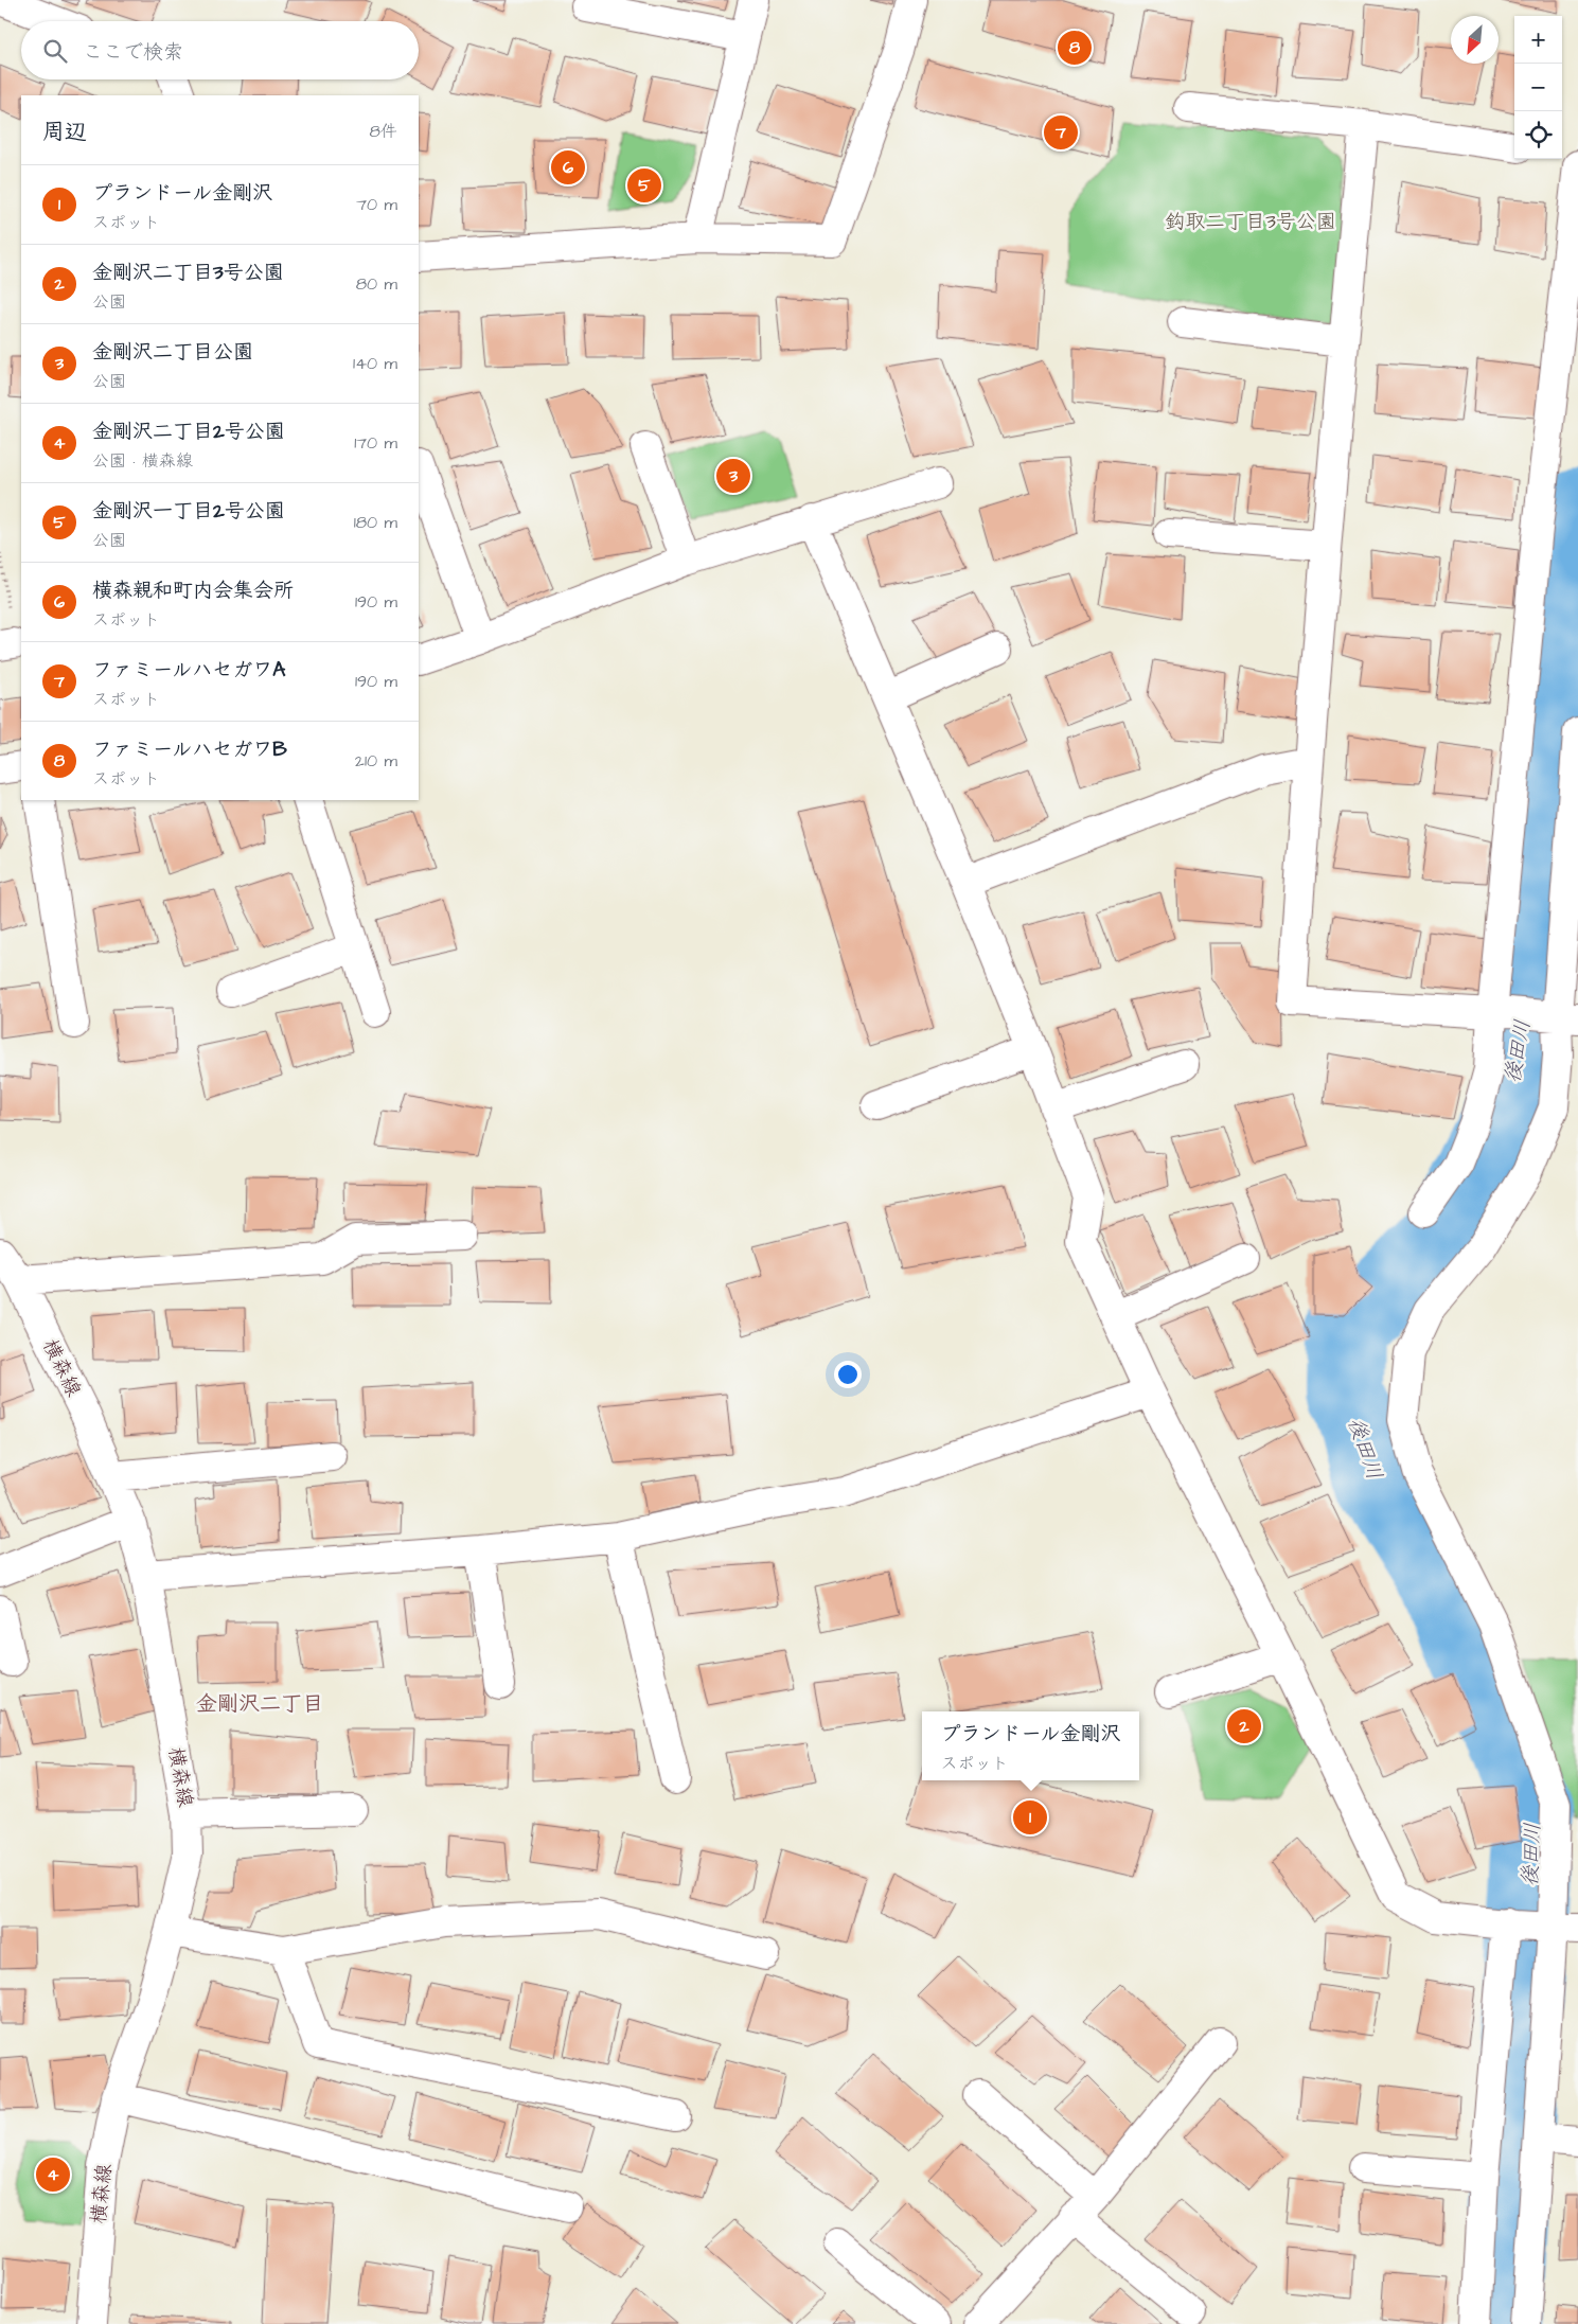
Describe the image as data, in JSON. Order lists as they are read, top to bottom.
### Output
{
  "streets": {
    "street": ["横森線"]
  },
  "districts": ["金剛沢二丁目"],
  "water": ["後田川"],
  "parks": ["鈎取二丁目3号公園"],
  "north": "bottom left",
  "page": {
    "map_buttons": ["+", "−"],
    "search": "ここで検索",
    "pins": [
      "8",
      "7",
      "6",
      "5",
      "3",
      "2",
      "1",
      "4"
    ],
    "heading": ["周辺", "8件"],
    "list": [
      {
        "mark": "1",
        "name": "プランドール金剛沢",
        "note": "スポット",
        "value": "70 m"
      },
      {
        "mark": "2",
        "name": "金剛沢二丁目3号公園",
        "note": "公園",
        "value": "80 m"
      },
      {
        "mark": "3",
        "name": "金剛沢二丁目公園",
        "note": "公園",
        "value": "140 m"
      },
      {
        "mark": "4",
        "name": "金剛沢二丁目2号公園",
        "note": "公園 · 横森線",
        "value": "170 m"
      },
      {
        "mark": "5",
        "name": "金剛沢一丁目2号公園",
        "note": "公園",
        "value": "180 m"
      },
      {
        "mark": "6",
        "name": "横森親和町内会集会所",
        "note": "スポット",
        "value": "190 m"
      },
      {
        "mark": "7",
        "name": "ファミールハセガワA",
        "note": "スポット",
        "value": "190 m"
      },
      {
        "mark": "8",
        "name": "ファミールハセガワB",
        "note": "スポット",
        "value": "210 m"
      }
    ],
    "popup": ["プランドール金剛沢", "スポット"]
  }
}
